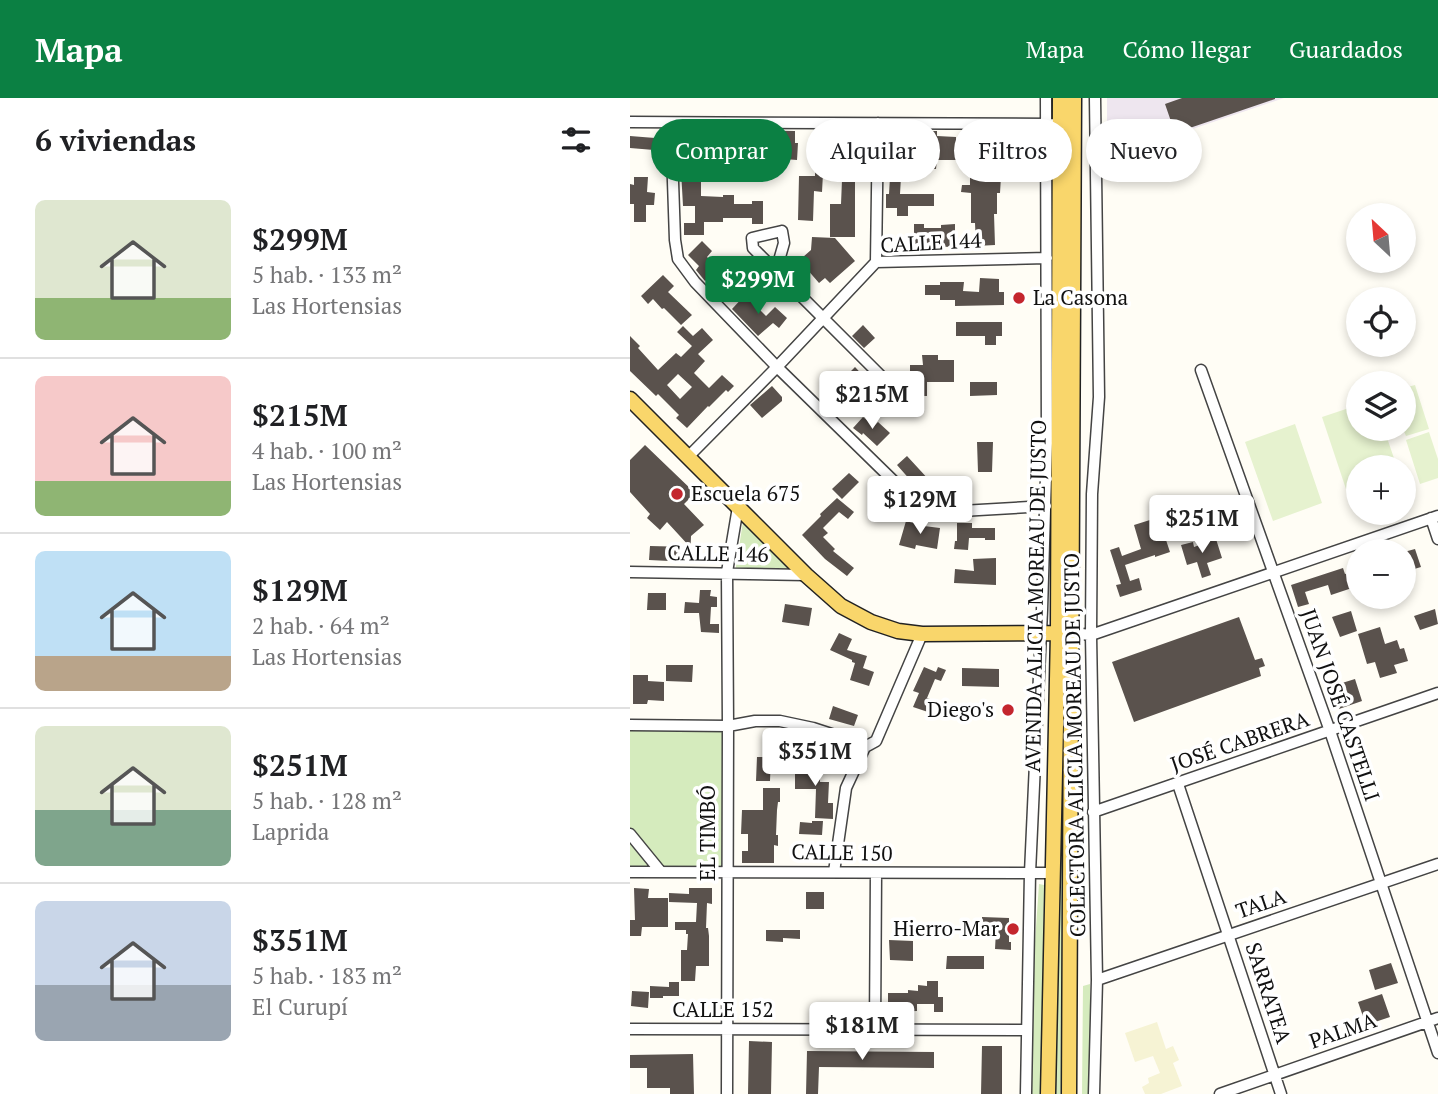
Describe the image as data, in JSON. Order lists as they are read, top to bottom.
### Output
{
  "streets": {
    "main road": ["AVENIDA ALICIA MOREAU DE JUSTO"],
    "street": [
      "CALLE 144",
      "CALLE 146",
      "JUAN JOSÉ CASTELLI",
      "JOSÉ CABRERA",
      "COLECTORA ALICIA MOREAU DE JUSTO",
      "EL TIMBÓ",
      "CALLE 150",
      "TALA",
      "SARRATEA",
      "CALLE 152",
      "PALMA"
    ]
  },
  "crossings": [
    ["CALLE 144", "COLECTORA ALICIA MOREAU DE JUSTO"],
    ["CALLE 146", "EL TIMBÓ"],
    ["AVENIDA ALICIA MOREAU DE JUSTO", "CALLE 150"],
    ["JUAN JOSÉ CASTELLI", "JOSÉ CABRERA"],
    ["JUAN JOSÉ CASTELLI", "TALA"],
    ["JUAN JOSÉ CASTELLI", "PALMA"],
    ["JOSÉ CABRERA", "COLECTORA ALICIA MOREAU DE JUSTO"],
    ["JOSÉ CABRERA", "SARRATEA"],
    ["COLECTORA ALICIA MOREAU DE JUSTO", "CALLE 150"],
    ["COLECTORA ALICIA MOREAU DE JUSTO", "TALA"],
    ["COLECTORA ALICIA MOREAU DE JUSTO", "CALLE 152"],
    ["EL TIMBÓ", "CALLE 150"],
    ["EL TIMBÓ", "CALLE 152"],
    ["TALA", "SARRATEA"],
    ["SARRATEA", "PALMA"]
  ],
  "places": [
    "La Casona",
    "Escuela 675",
    "Diego's",
    "Hierro-Mar"
  ],
  "north": "top left",
  "page": {
    "header": "Mapa",
    "nav": ["Mapa", "Cómo llegar", "Guardados"],
    "heading": "6 viviendas",
    "chip": [
      "Comprar",
      "Alquilar",
      "Filtros",
      "Nuevo"
    ],
    "list": [
      {
        "name": "$299M",
        "note": "5 hab. · 133 m² · Las Hortensias"
      },
      {
        "name": "$215M",
        "note": "4 hab. · 100 m² · Las Hortensias"
      },
      {
        "name": "$129M",
        "note": "2 hab. · 64 m² · Las Hortensias"
      },
      {
        "name": "$251M",
        "note": "5 hab. · 128 m² · Laprida"
      },
      {
        "name": "$351M",
        "note": "5 hab. · 183 m² · El Curupí"
      }
    ],
    "map_buttons": ["+", "−"],
    "price": [
      "$299M",
      "$215M",
      "$129M",
      "$251M",
      "$351M",
      "$181M"
    ]
  }
}
